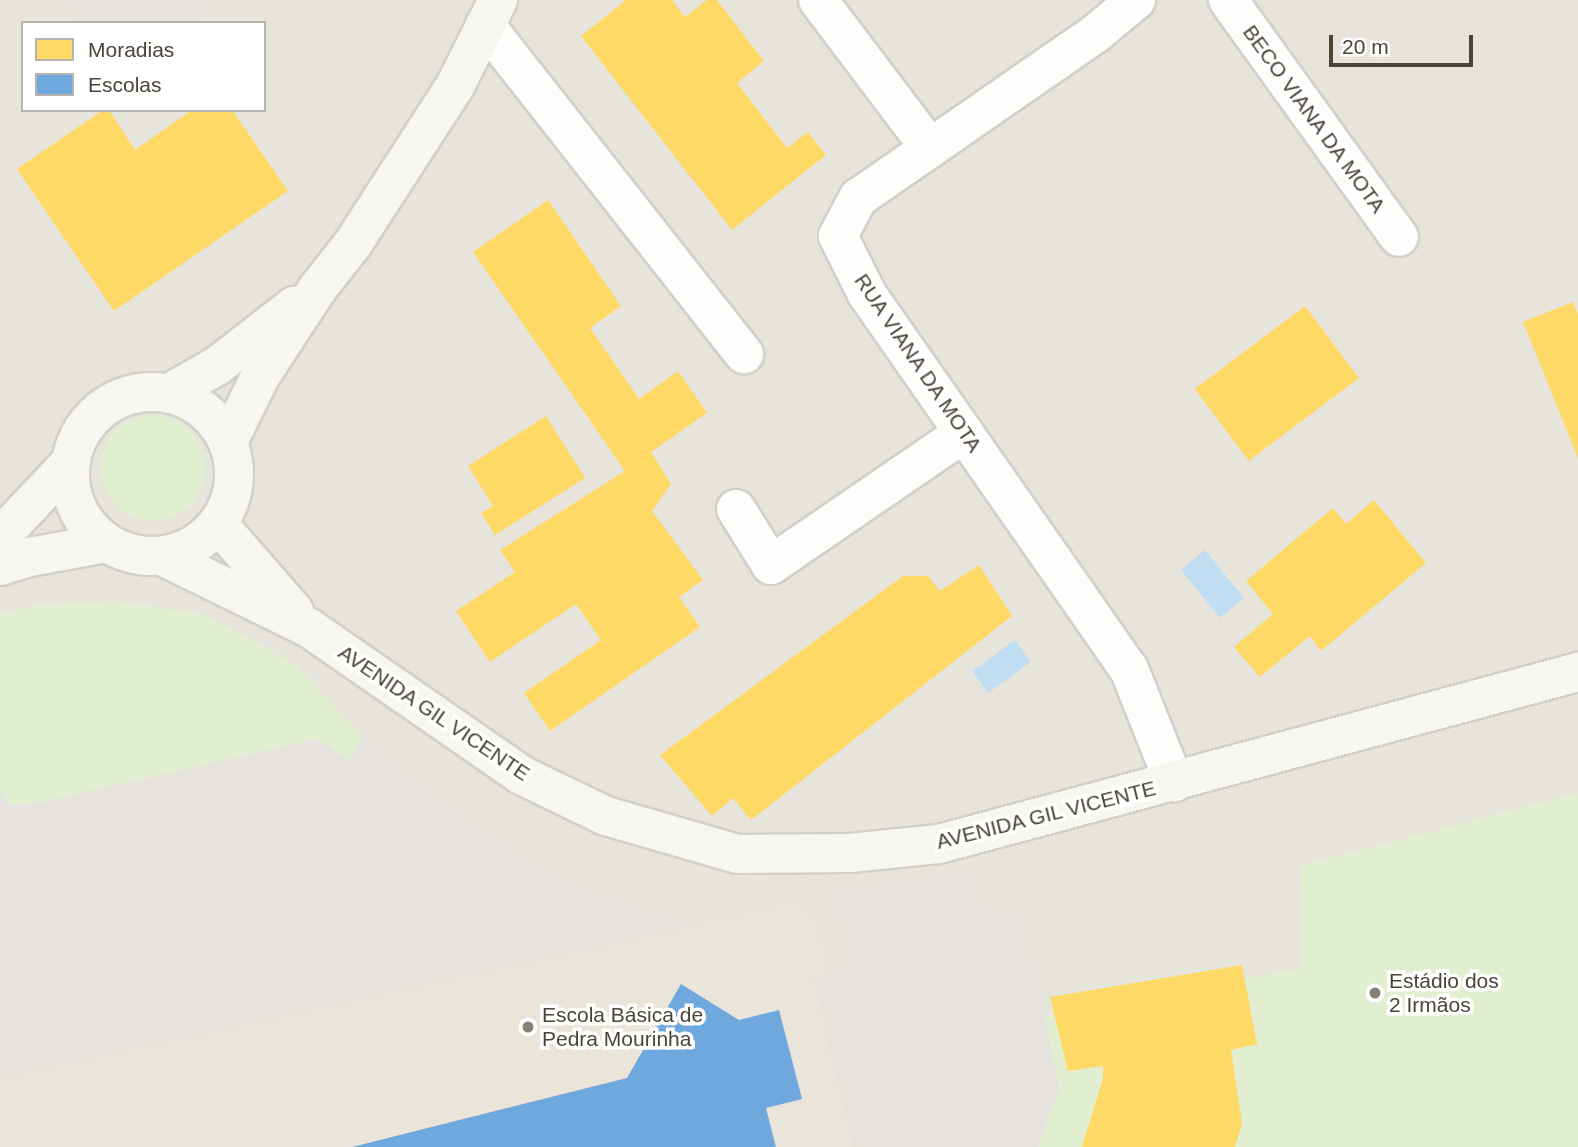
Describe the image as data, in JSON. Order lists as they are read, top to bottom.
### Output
{
  "streets": {
    "street": ["BECO VIANA DA MOTA", "RUA VIANA DA MOTA", "AVENIDA GIL VICENTE"]
  },
  "crossings": [
    ["RUA VIANA DA MOTA", "AVENIDA GIL VICENTE"]
  ],
  "places": ["Estádio dos 2 Irmãos", "Escola Básica de Pedra Mourinha"],
  "legend": ["Moradias", "Escolas"],
  "scale_bar": "20 m"
}
